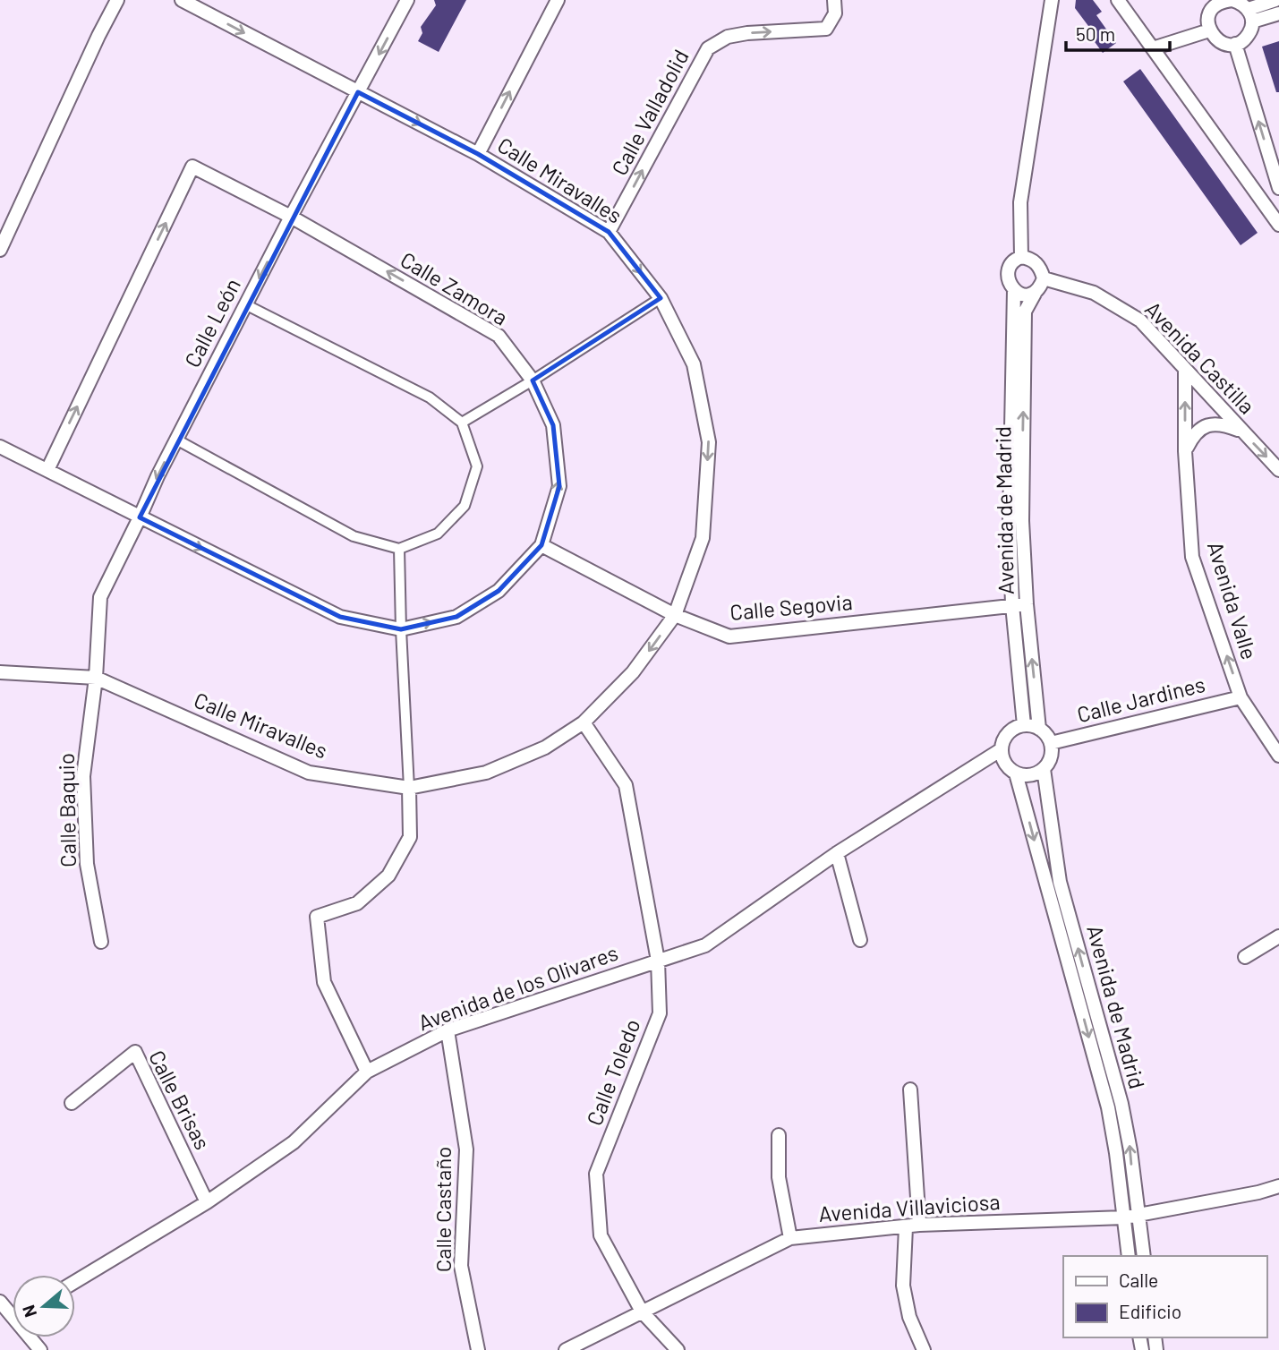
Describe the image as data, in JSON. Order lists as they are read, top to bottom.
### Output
{
  "streets": {
    "street": [
      "Calle Valladolid",
      "Calle Miravalles",
      "Calle Zamora",
      "Calle León",
      "Avenida Castilla",
      "Avenida de Madrid",
      "Avenida Valle",
      "Calle Segovia",
      "Calle Jardines",
      "Calle Baquio",
      "Avenida de los Olivares",
      "Calle Toledo",
      "Calle Brisas",
      "Avenida Villaviciosa",
      "Calle Castaño"
    ]
  },
  "crossings": [
    ["Calle Valladolid", "Calle Miravalles"],
    ["Calle Miravalles", "Calle León"],
    ["Calle Miravalles", "Calle Segovia"],
    ["Calle Miravalles", "Calle Baquio"],
    ["Calle Miravalles", "Calle Toledo"],
    ["Calle Zamora", "Calle León"],
    ["Calle Zamora", "Calle Segovia"],
    ["Calle León", "Calle Baquio"],
    ["Avenida Castilla", "Avenida de Madrid"],
    ["Avenida Castilla", "Avenida Valle"],
    ["Avenida de Madrid", "Calle Segovia"],
    ["Avenida de Madrid", "Calle Jardines"],
    ["Avenida de Madrid", "Avenida de los Olivares"],
    ["Avenida de Madrid", "Avenida Villaviciosa"],
    ["Avenida Valle", "Calle Jardines"],
    ["Calle Jardines", "Avenida de los Olivares"],
    ["Avenida de los Olivares", "Calle Toledo"],
    ["Avenida de los Olivares", "Calle Brisas"],
    ["Avenida de los Olivares", "Calle Castaño"],
    ["Calle Toledo", "Avenida Villaviciosa"]
  ],
  "one_way": ["Calle Valladolid", "Calle León", "Avenida Valle"],
  "legend": ["Calle", "Edificio"],
  "scale_bar": "50 m",
  "north": "left"
}
